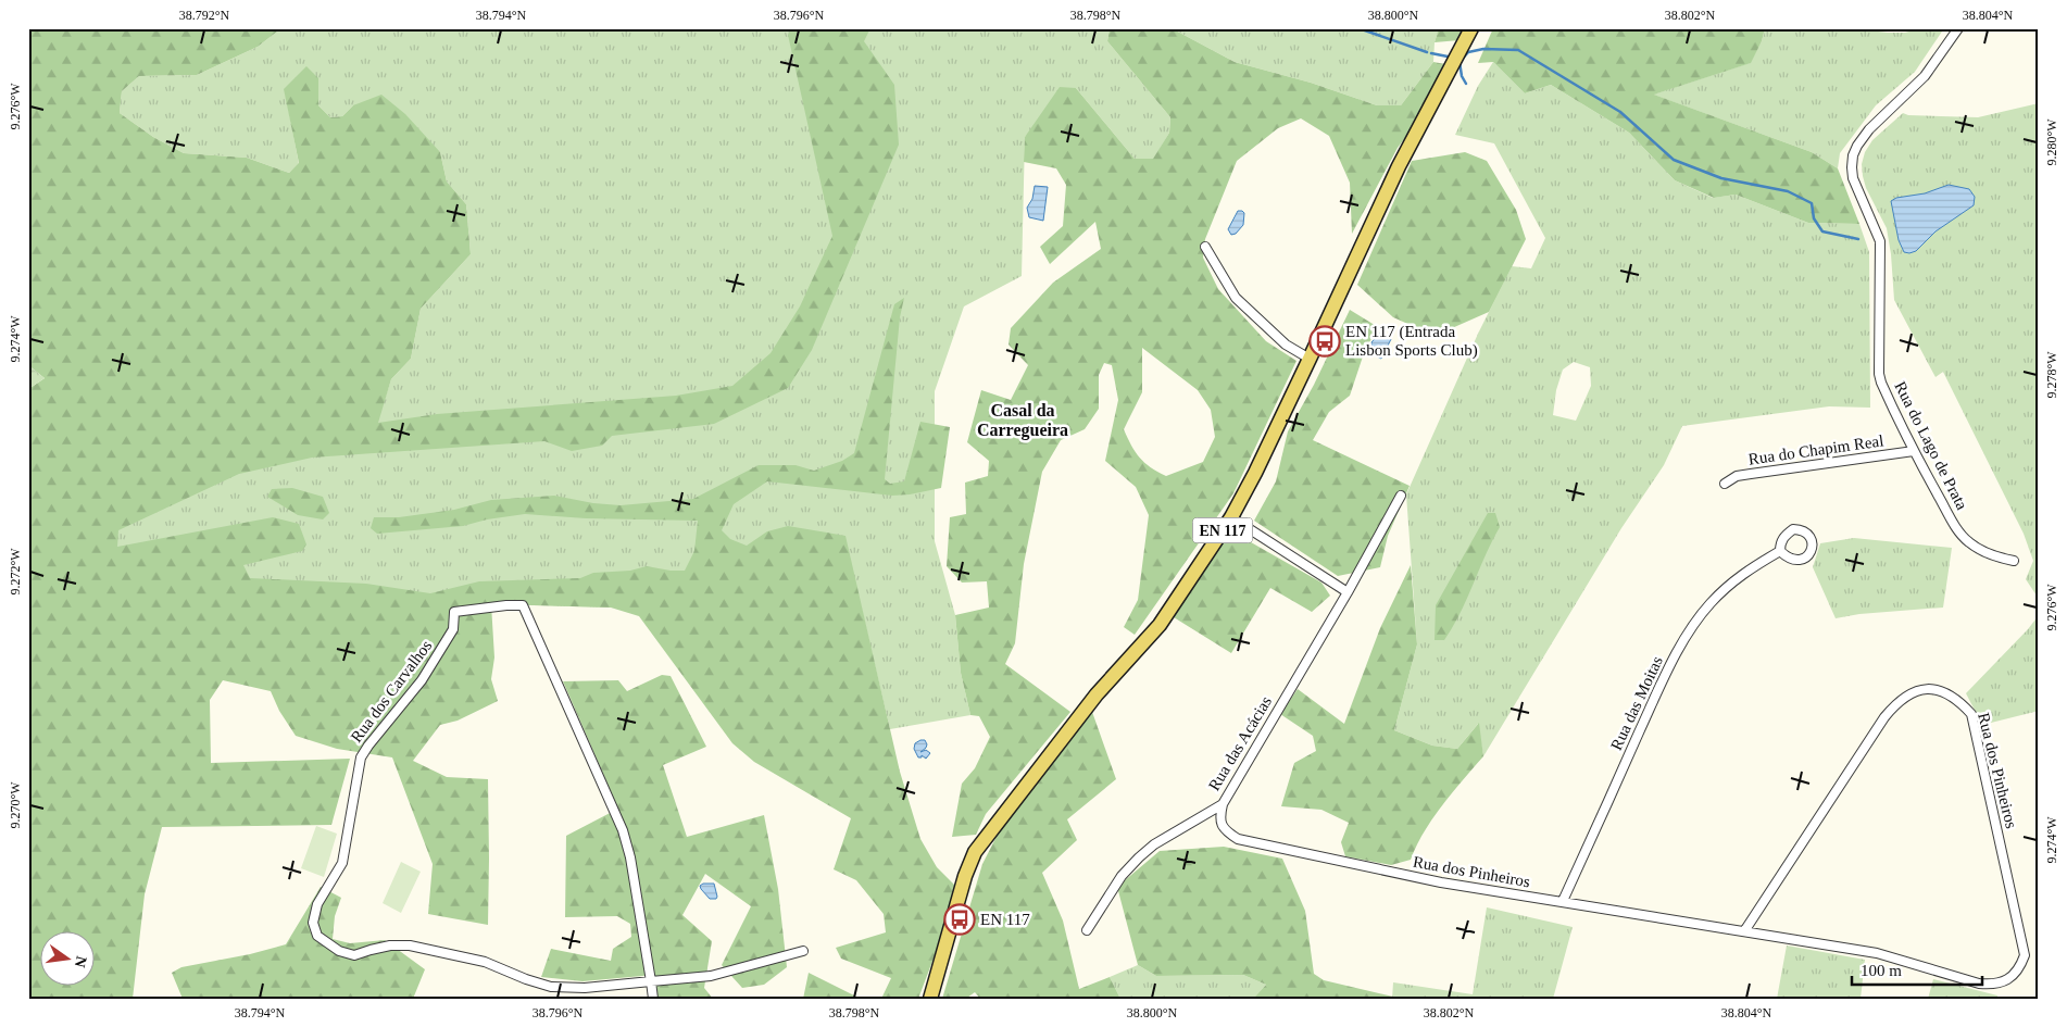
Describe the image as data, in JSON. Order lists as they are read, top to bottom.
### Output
{
  "streets": {
    "main road": ["EN 117"],
    "street": [
      "Rua do Lago de Prata",
      "Rua do Chapim Real",
      "Rua dos Carvalhos",
      "Rua das Moitas",
      "Rua das Acácias",
      "Rua dos Pinheiros"
    ]
  },
  "crossings": [
    ["Rua do Lago de Prata", "Rua do Chapim Real"],
    ["Rua das Moitas", "Rua dos Pinheiros"],
    ["Rua das Acácias", "Rua dos Pinheiros"]
  ],
  "districts": ["Casal da Carregueira"],
  "places": {
    "bus stop": ["EN 117 (Entrada Lisbon Sports Club)", "EN 117"]
  },
  "scale_bar": "100 m",
  "north": "right",
  "coordinates": [
    "38.792°N",
    "38.794°N",
    "38.796°N",
    "38.798°N",
    "38.800°N",
    "38.802°N",
    "38.804°N",
    "9.276°W",
    "9.280°W",
    "9.274°W",
    "9.278°W",
    "9.272°W",
    "9.270°W"
  ]
}
